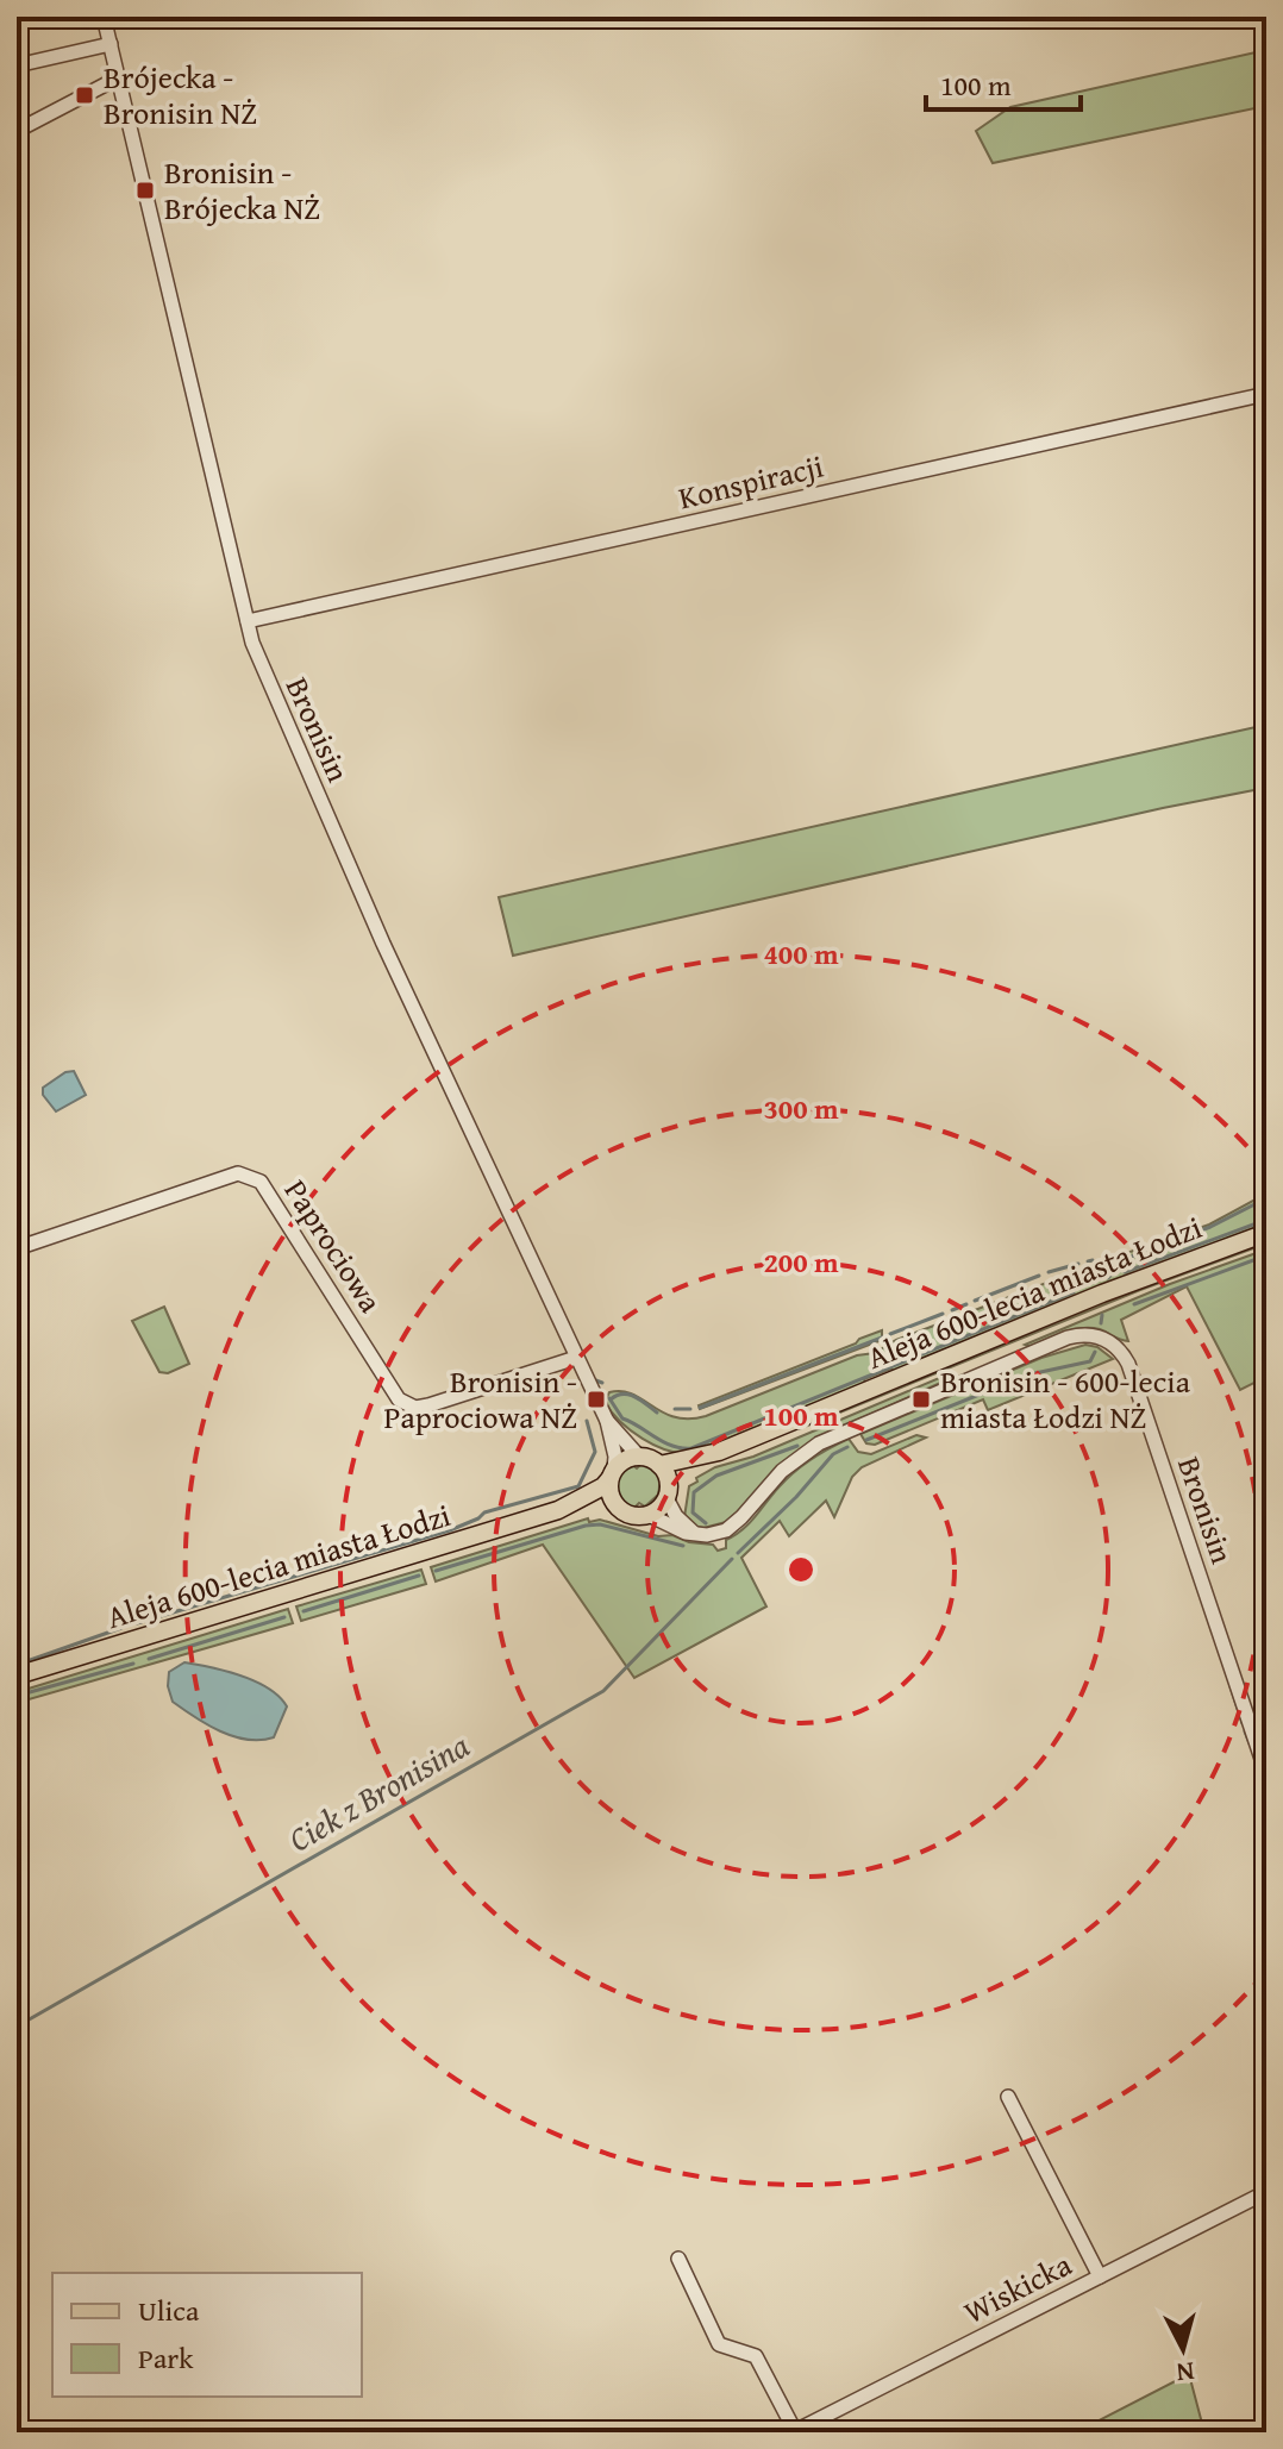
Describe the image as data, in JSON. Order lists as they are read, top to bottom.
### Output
{
  "streets": {
    "main road": ["Aleja 600-lecia miasta Łodzi"],
    "street": [
      "Konspiracji",
      "Bronisin",
      "Paprociowa",
      "Wiskicka"
    ]
  },
  "crossings": [
    ["Konspiracji", "Bronisin"],
    ["Bronisin", "Paprociowa"],
    ["Bronisin", "Aleja 600-lecia miasta Łodzi"]
  ],
  "water": ["Ciek z Bronisina"],
  "places": {
    "transit": [
      "Brójecka - Bronisin NŻ",
      "Bronisin - Brójecka NŻ",
      "Bronisin - Paprociowa NŻ",
      "Bronisin - 600-lecia miasta Łodzi NŻ"
    ]
  },
  "legend": ["Ulica", "Park"],
  "scale_bar": "100 m",
  "north": "bottom",
  "rings": [
    "400 m",
    "300 m",
    "200 m",
    "100 m"
  ]
}
